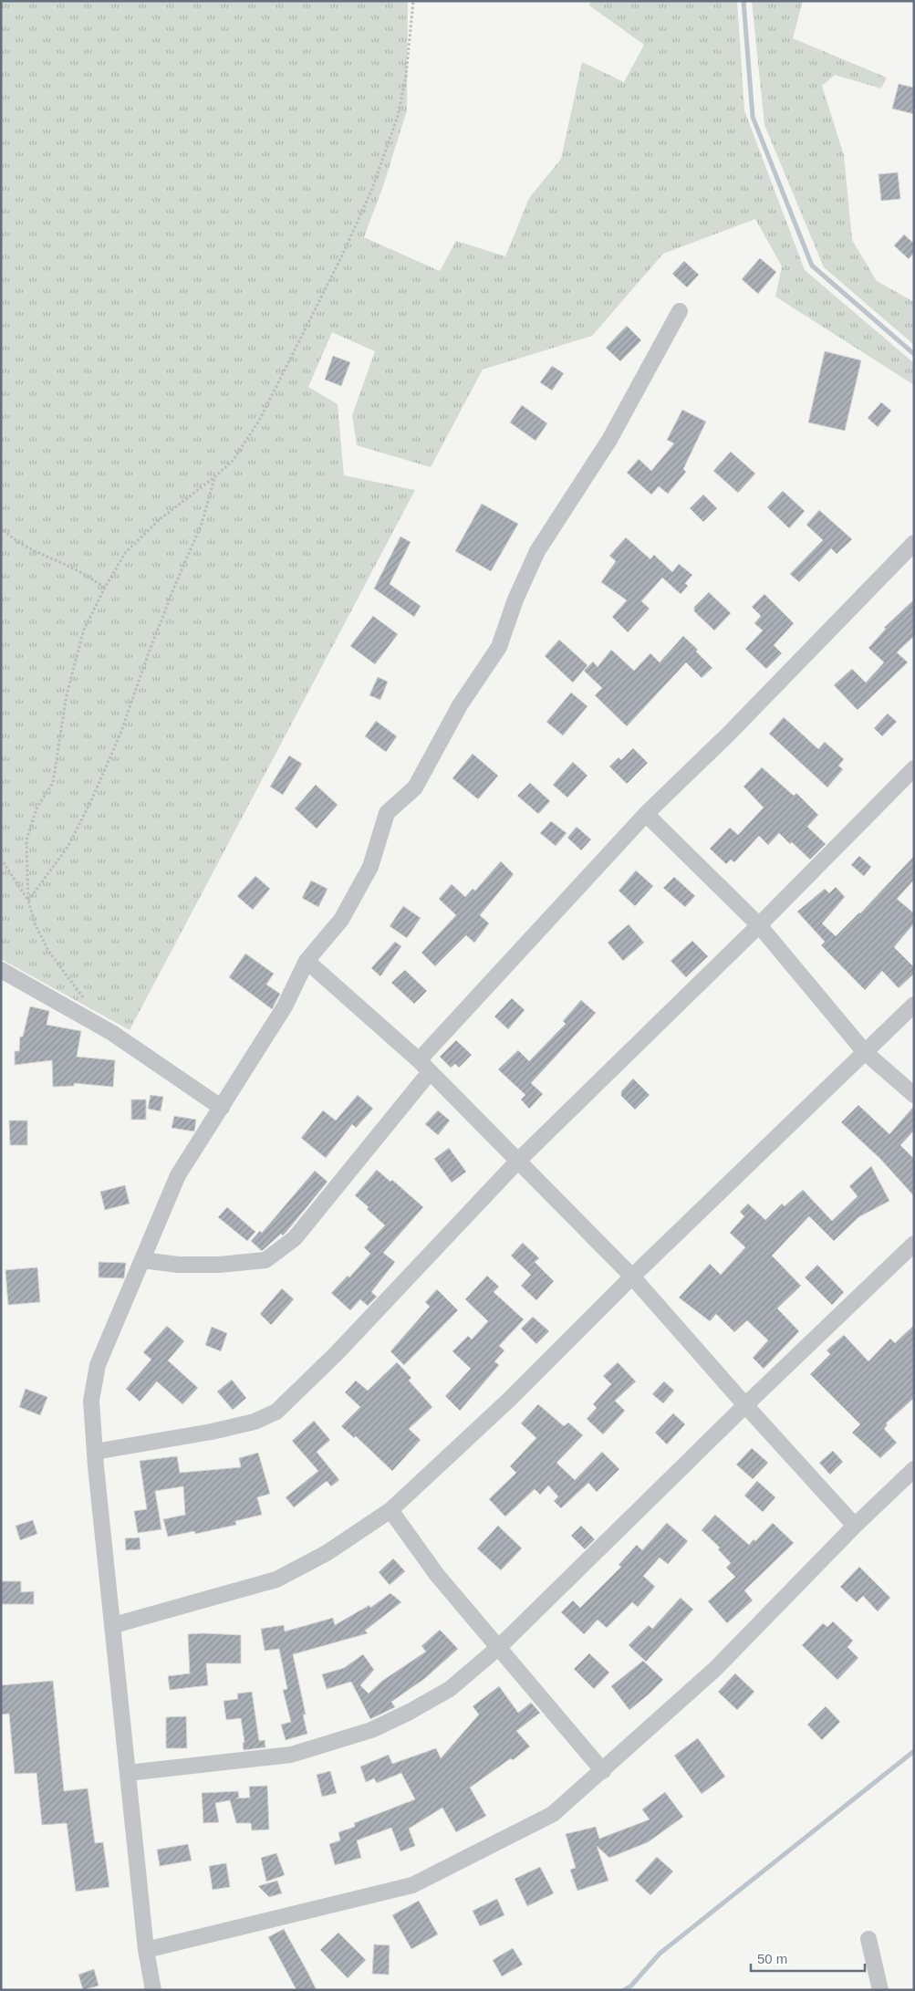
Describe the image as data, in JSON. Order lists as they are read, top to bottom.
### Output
{
  "scale_bar": "50 m"
}
